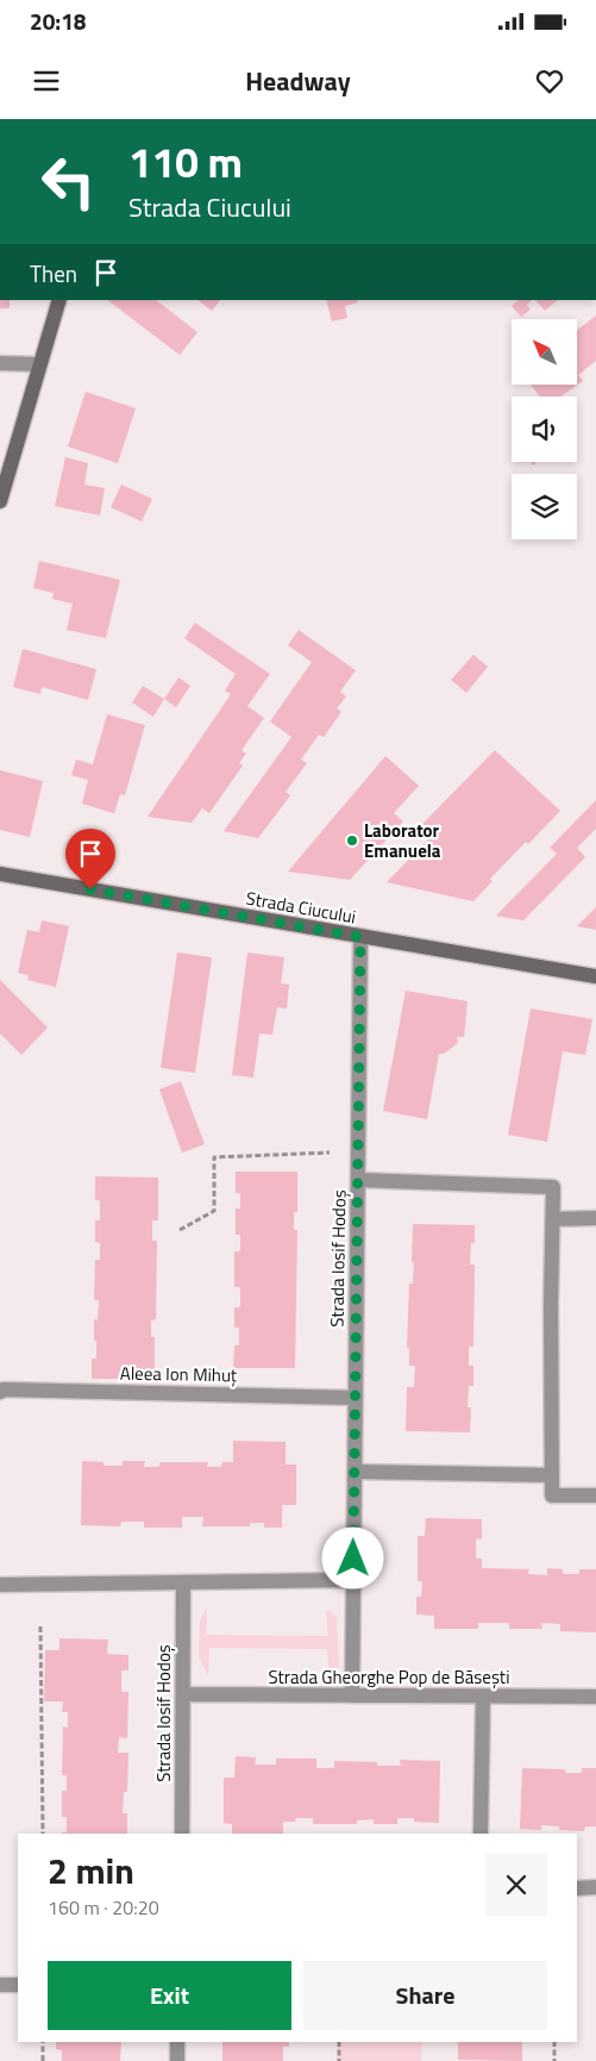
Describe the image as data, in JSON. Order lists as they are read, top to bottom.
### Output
{
  "streets": {
    "street": [
      "Strada Ciucului",
      "Strada Iosif Hodoș",
      "Aleea Ion Mihuț",
      "Strada Gheorghe Pop de Băsești"
    ]
  },
  "crossings": [
    ["Strada Ciucului", "Strada Iosif Hodoș"],
    ["Strada Iosif Hodoș", "Aleea Ion Mihuț"],
    ["Strada Iosif Hodoș", "Strada Gheorghe Pop de Băsești"]
  ],
  "places": ["Laborator Emanuela"],
  "north": "top left",
  "page": {
    "status": "20:18",
    "header": "Headway",
    "turn": ["110 m", "Strada Ciucului"],
    "then": "Then",
    "heading": ["2 min", "160 m · 20:20"],
    "buttons": ["Exit", "Share"]
  }
}
